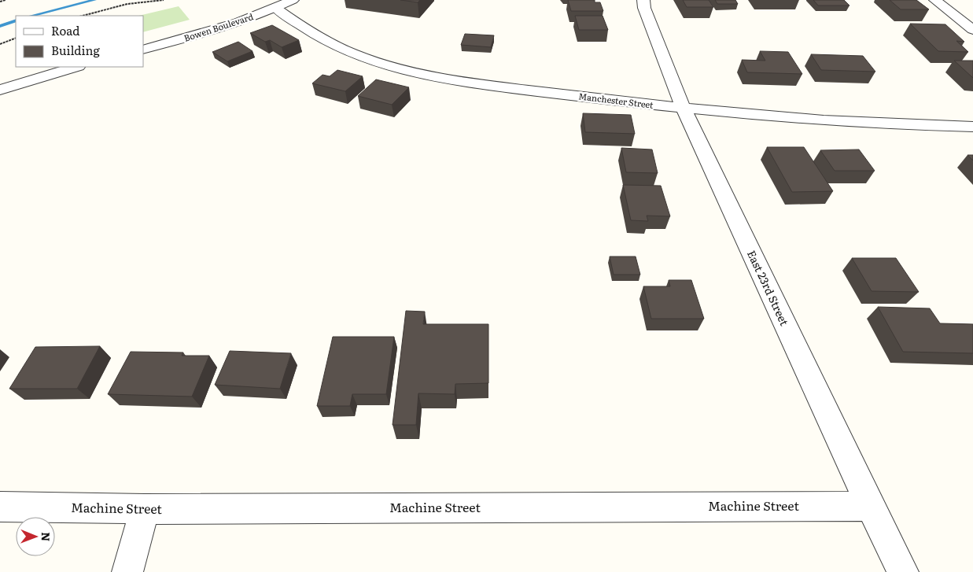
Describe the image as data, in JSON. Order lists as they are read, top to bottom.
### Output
{
  "streets": {
    "street": [
      "Bowen Boulevard",
      "Manchester Street",
      "East 23rd Street",
      "Machine Street"
    ]
  },
  "crossings": [
    ["Bowen Boulevard", "Manchester Street"],
    ["Manchester Street", "East 23rd Street"],
    ["East 23rd Street", "Machine Street"]
  ],
  "legend": ["Road", "Building"],
  "north": "right"
}
